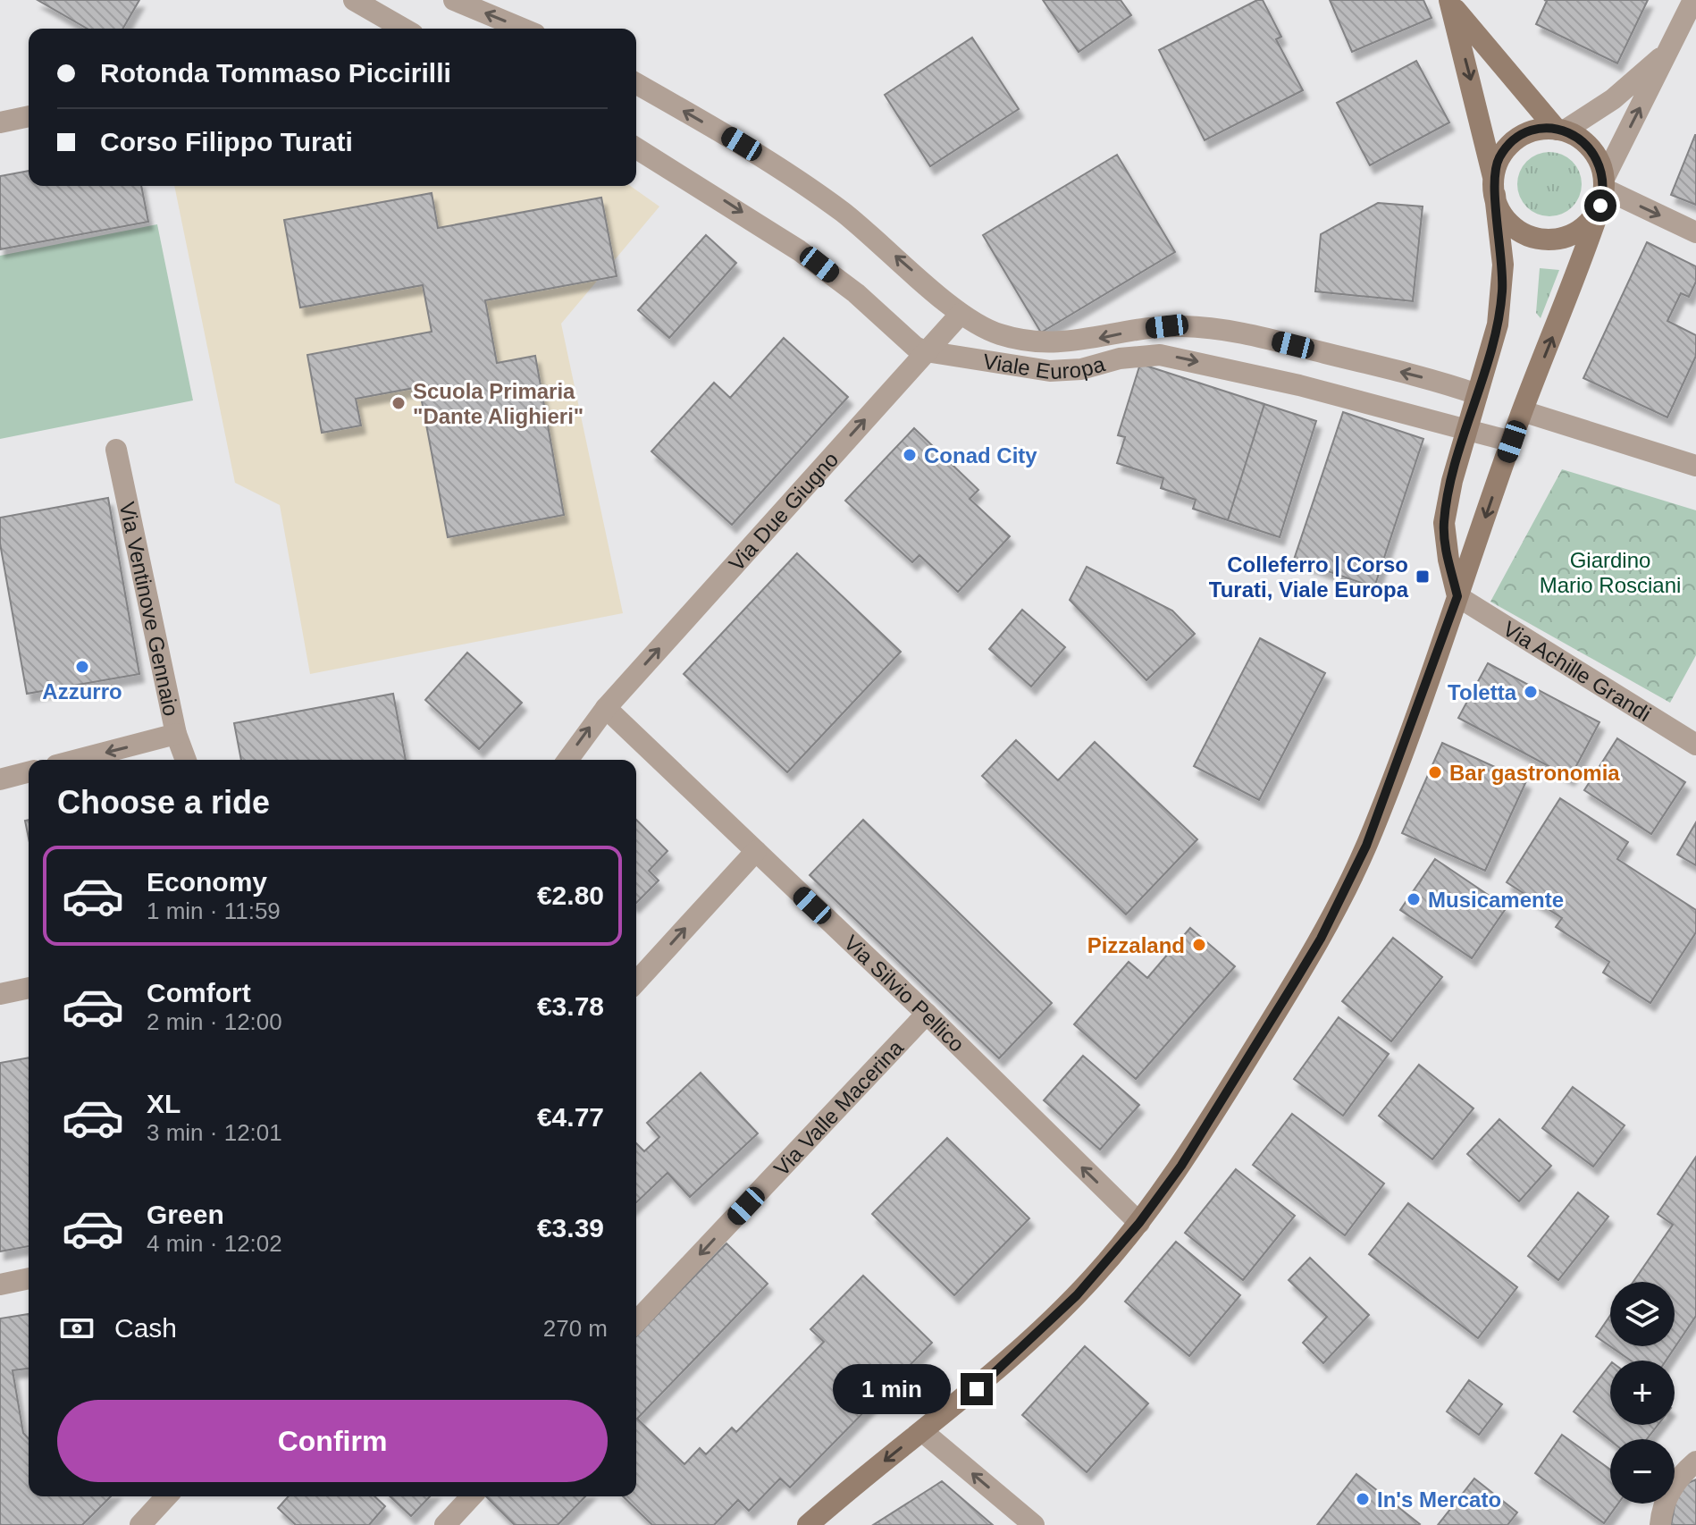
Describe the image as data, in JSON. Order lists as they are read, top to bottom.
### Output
{
  "streets": {
    "street": [
      "Viale Europa",
      "Via Due Giugno",
      "Via Ventinove Gennaio",
      "Via Achille Grandi",
      "Via Silvio Pellico",
      "Via Valle Macerina"
    ]
  },
  "crossings": [
    ["Viale Europa", "Via Due Giugno"],
    ["Via Due Giugno", "Via Silvio Pellico"],
    ["Via Silvio Pellico", "Via Valle Macerina"]
  ],
  "one_way": ["Via Due Giugno", "Via Silvio Pellico", "Via Valle Macerina"],
  "parks": ["Giardino Mario Rosciani"],
  "places": {
    "other": [
      "Scuola Primaria \"Dante Alighieri\"",
      "Conad City",
      "Azzurro",
      "Toletta",
      "Bar gastronomia",
      "Musicamente",
      "Pizzaland",
      "In's Mercato"
    ],
    "transit": ["Colleferro | Corso Turati, Viale Europa"]
  },
  "page": {
    "banner": ["Rotonda Tommaso Piccirilli", "Corso Filippo Turati"],
    "heading": "Choose a ride",
    "list": [
      {
        "name": "Economy",
        "note": "1 min · 11:59",
        "value": "€2.80"
      },
      {
        "name": "Comfort",
        "note": "2 min · 12:00",
        "value": "€3.78"
      },
      {
        "name": "XL",
        "note": "3 min · 12:01",
        "value": "€4.77"
      },
      {
        "name": "Green",
        "note": "4 min · 12:02",
        "value": "€3.39"
      }
    ],
    "map_buttons": ["+", "−"],
    "pay": ["Cash", "270 m"],
    "bubble": "1 min",
    "buttons": "Confirm"
  }
}
